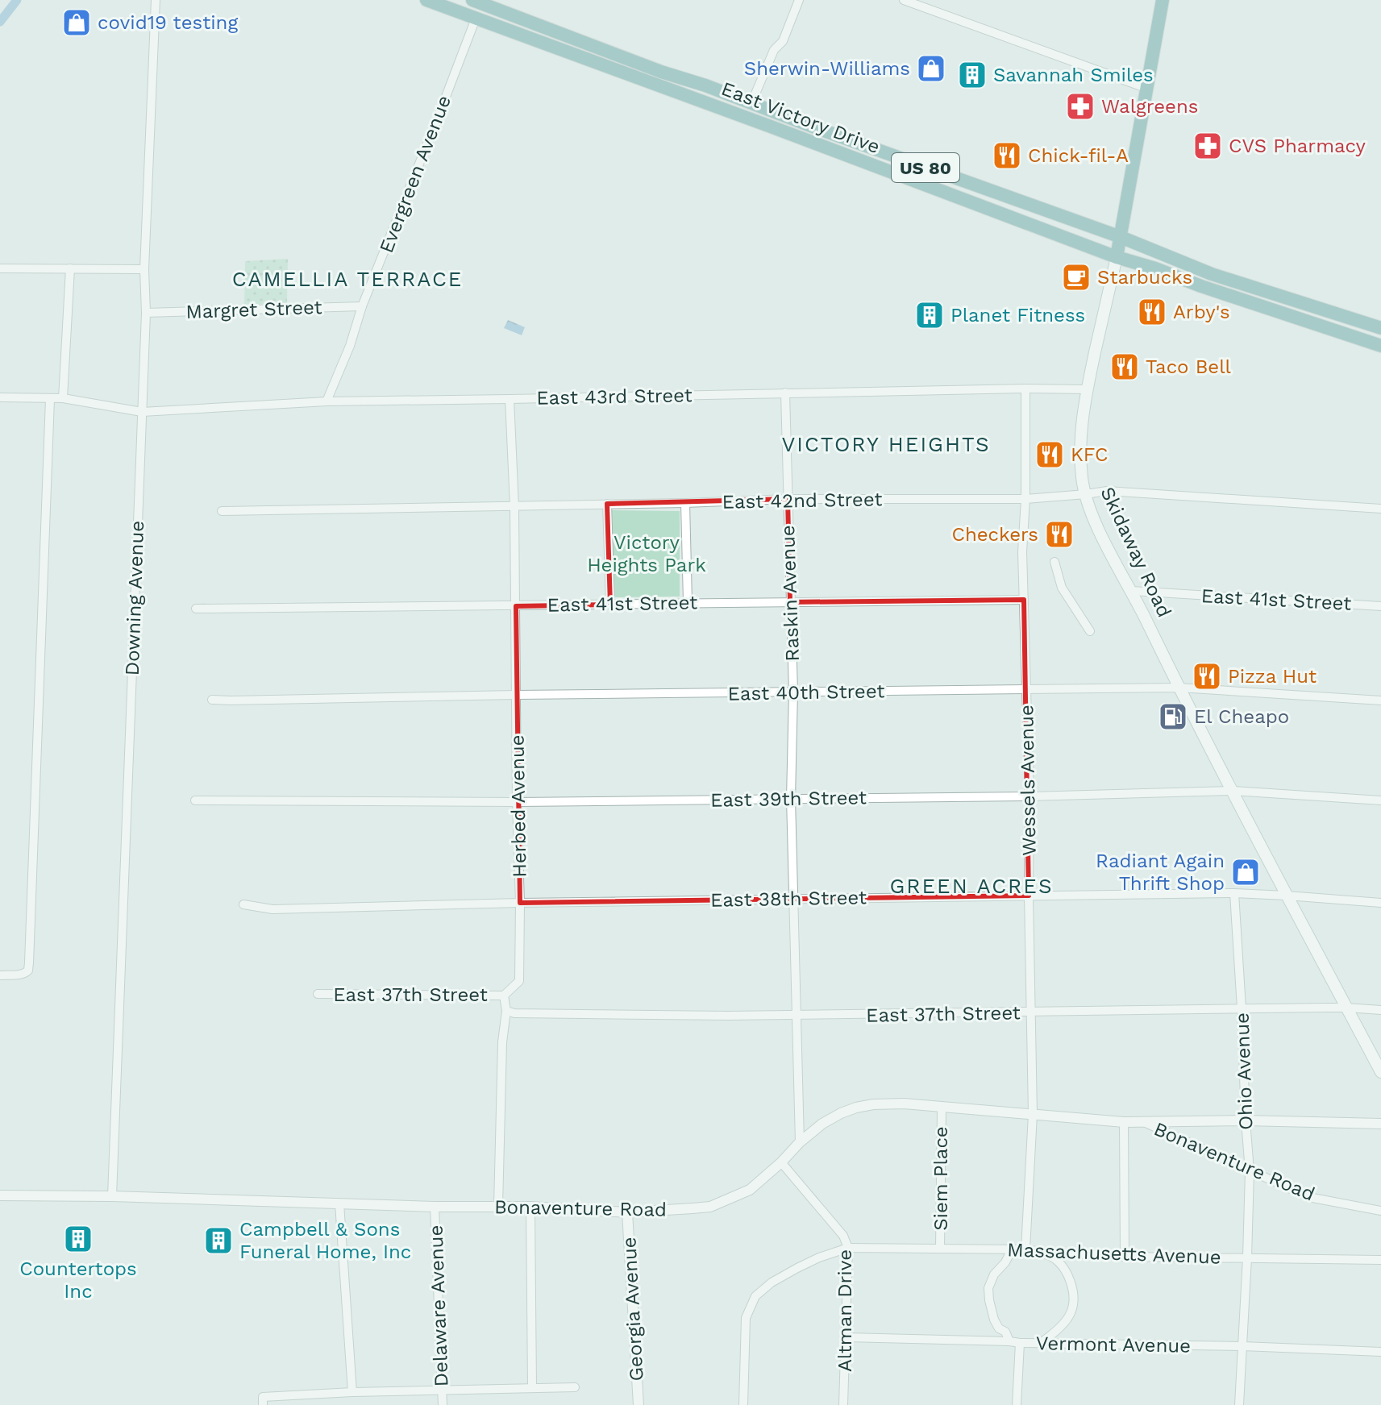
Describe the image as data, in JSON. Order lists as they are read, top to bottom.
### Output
{
  "streets": {
    "main road": ["East Victory Drive", "US 80", "Skidaway Road"],
    "street": [
      "Evergreen Avenue",
      "Margret Street",
      "East 43rd Street",
      "East 42nd Street",
      "Raskin Avenue",
      "Downing Avenue",
      "East 41st Street",
      "East 40th Street",
      "Wessels Avenue",
      "East 39th Street",
      "Herbed Avenue",
      "East 38th Street",
      "East 37th Street",
      "Ohio Avenue",
      "Bonaventure Road",
      "Siem Place",
      "Massachusetts Avenue",
      "Delaware Avenue",
      "Georgia Avenue",
      "Altman Drive",
      "Vermont Avenue"
    ]
  },
  "crossings": [
    ["East Victory Drive", "Evergreen Avenue"],
    ["East Victory Drive", "Skidaway Road"],
    ["Evergreen Avenue", "Margret Street"],
    ["Evergreen Avenue", "East 43rd Street"],
    ["Margret Street", "Downing Avenue"],
    ["East 43rd Street", "Skidaway Road"],
    ["East 43rd Street", "Raskin Avenue"],
    ["East 43rd Street", "Downing Avenue"],
    ["East 43rd Street", "Wessels Avenue"],
    ["East 43rd Street", "Herbed Avenue"],
    ["East 42nd Street", "Skidaway Road"],
    ["East 42nd Street", "Raskin Avenue"],
    ["East 42nd Street", "Wessels Avenue"],
    ["East 42nd Street", "Herbed Avenue"],
    ["Skidaway Road", "East 41st Street"],
    ["Skidaway Road", "East 40th Street"],
    ["Skidaway Road", "East 39th Street"],
    ["Skidaway Road", "East 38th Street"],
    ["Skidaway Road", "East 37th Street"],
    ["Raskin Avenue", "East 41st Street"],
    ["Raskin Avenue", "East 40th Street"],
    ["Raskin Avenue", "East 39th Street"],
    ["Raskin Avenue", "East 38th Street"],
    ["Raskin Avenue", "East 37th Street"],
    ["Raskin Avenue", "Bonaventure Road"],
    ["Downing Avenue", "Bonaventure Road"],
    ["East 41st Street", "Wessels Avenue"],
    ["East 41st Street", "Herbed Avenue"],
    ["East 40th Street", "Wessels Avenue"],
    ["East 40th Street", "Herbed Avenue"],
    ["Wessels Avenue", "East 39th Street"],
    ["Wessels Avenue", "East 38th Street"],
    ["Wessels Avenue", "East 37th Street"],
    ["Wessels Avenue", "Bonaventure Road"],
    ["Wessels Avenue", "Massachusetts Avenue"],
    ["Wessels Avenue", "Vermont Avenue"],
    ["East 39th Street", "Herbed Avenue"],
    ["Herbed Avenue", "East 38th Street"],
    ["Herbed Avenue", "East 37th Street"],
    ["East 38th Street", "Ohio Avenue"],
    ["East 37th Street", "Ohio Avenue"],
    ["Ohio Avenue", "Bonaventure Road"],
    ["Ohio Avenue", "Massachusetts Avenue"],
    ["Ohio Avenue", "Vermont Avenue"],
    ["Bonaventure Road", "Siem Place"],
    ["Bonaventure Road", "Delaware Avenue"],
    ["Bonaventure Road", "Georgia Avenue"],
    ["Bonaventure Road", "Altman Drive"],
    ["Siem Place", "Massachusetts Avenue"],
    ["Massachusetts Avenue", "Altman Drive"],
    ["Massachusetts Avenue", "Vermont Avenue"],
    ["Altman Drive", "Vermont Avenue"]
  ],
  "districts": ["CAMELLIA TERRACE", "VICTORY HEIGHTS", "GREEN ACRES"],
  "parks": ["Victory Heights Park"],
  "places": {
    "shop": ["covid19 testing", "Sherwin-Williams", "Radiant Again Thrift Shop"],
    "building": [
      "Savannah Smiles",
      "Planet Fitness",
      "Countertops Inc",
      "Campbell & Sons Funeral Home, Inc"
    ],
    "pharmacy": ["Walgreens", "CVS Pharmacy"],
    "restaurant": [
      "Chick-fil-A",
      "Arby's",
      "Taco Bell",
      "KFC",
      "Checkers",
      "Pizza Hut"
    ],
    "cafe": ["Starbucks"],
    "fuel station": ["El Cheapo"]
  }
}
